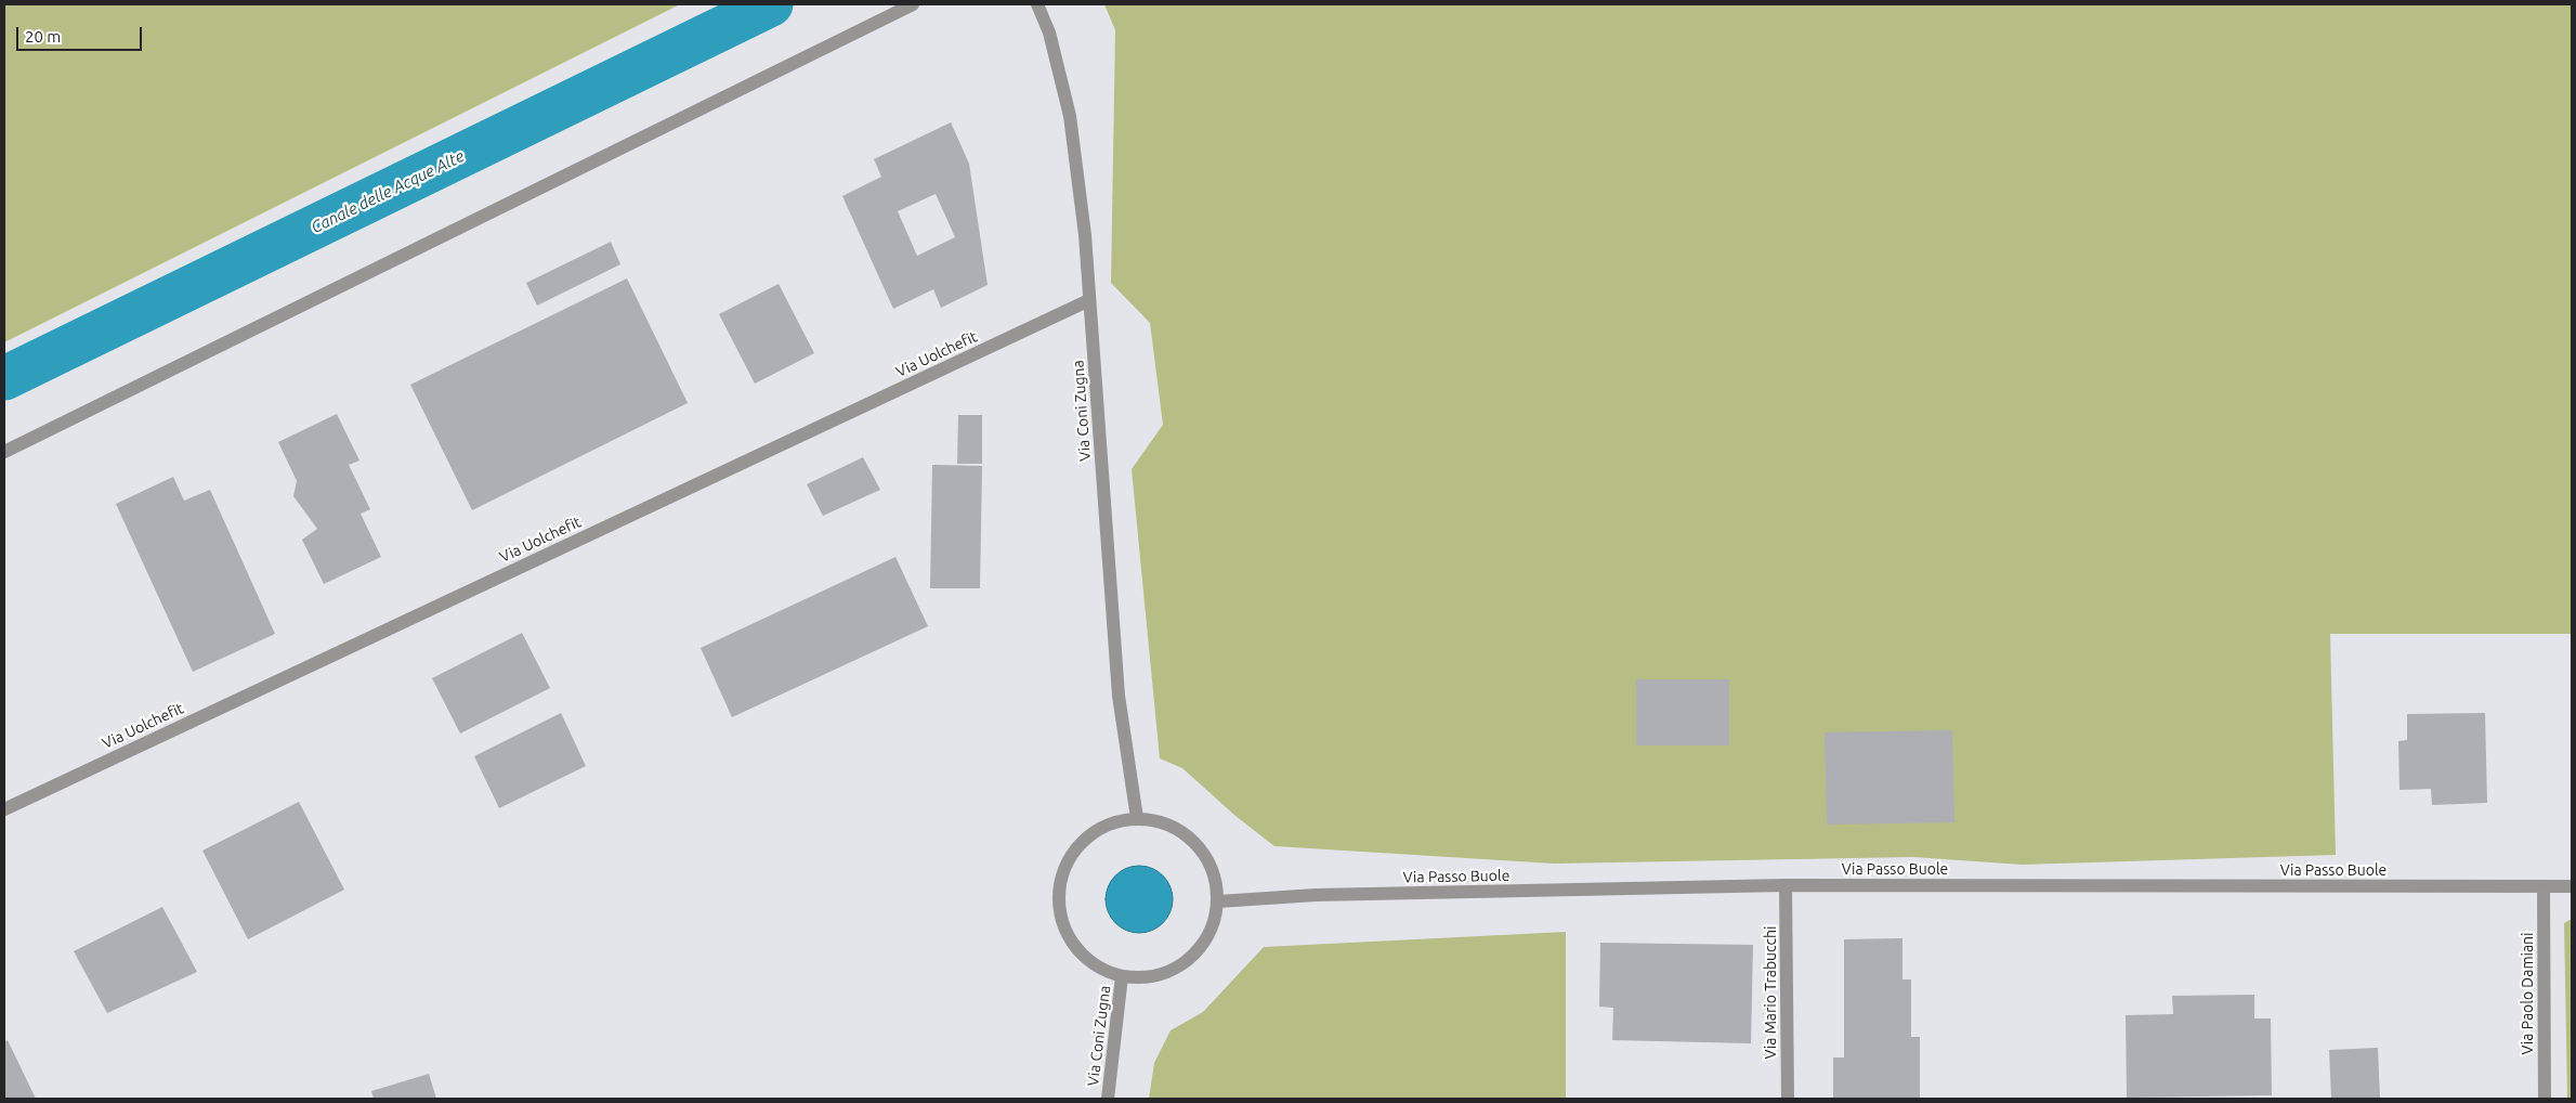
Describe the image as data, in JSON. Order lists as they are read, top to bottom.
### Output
{
  "streets": {
    "street": [
      "Via Uolchefit",
      "Via Coni Zugna",
      "Via Passo Buole",
      "Via Mario Trabucchi",
      "Via Paolo Damiani"
    ]
  },
  "crossings": [
    ["Via Uolchefit", "Via Coni Zugna"],
    ["Via Coni Zugna", "Via Passo Buole"],
    ["Via Passo Buole", "Via Mario Trabucchi"],
    ["Via Passo Buole", "Via Paolo Damiani"]
  ],
  "water": ["Canale delle Acque Alte"],
  "scale_bar": "20 m"
}
